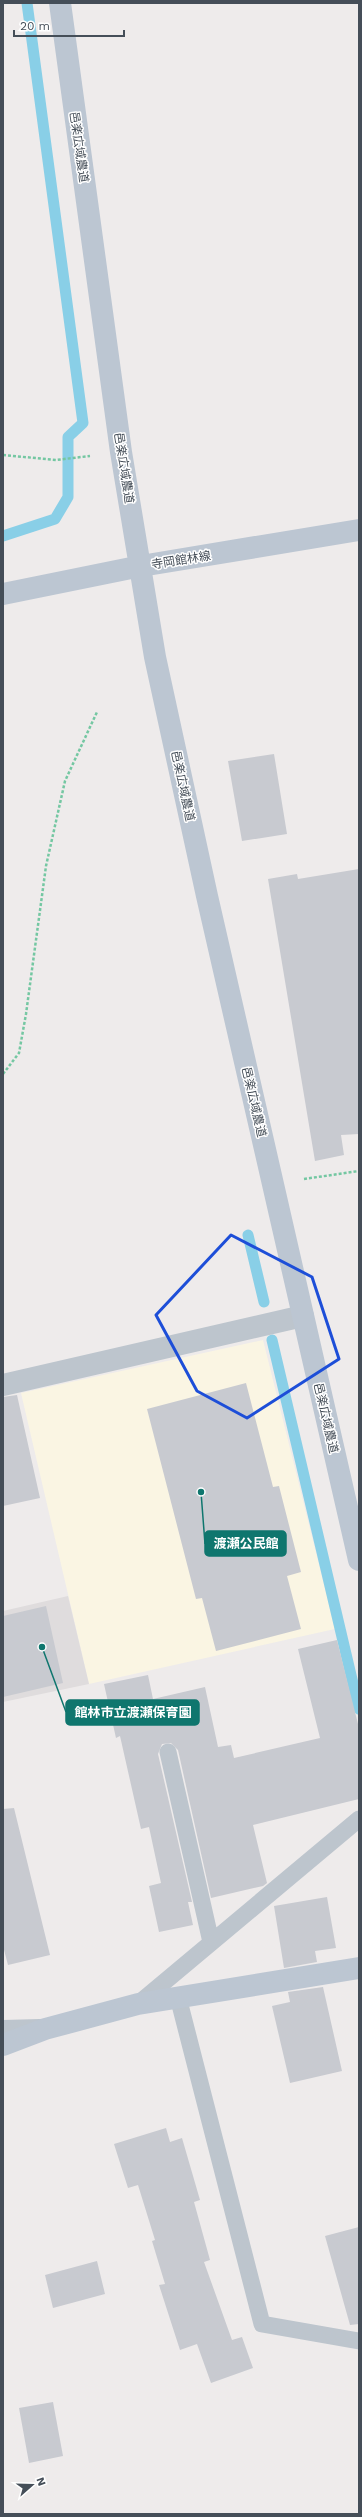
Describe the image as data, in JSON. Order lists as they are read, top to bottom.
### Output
{
  "streets": {
    "street": ["邑楽広域農道", "寺岡館林線"]
  },
  "crossings": [
    ["邑楽広域農道", "寺岡館林線"]
  ],
  "places": ["渡瀬公民館", "館林市立渡瀬保育園"],
  "scale_bar": "20 m",
  "north": "right"
}
